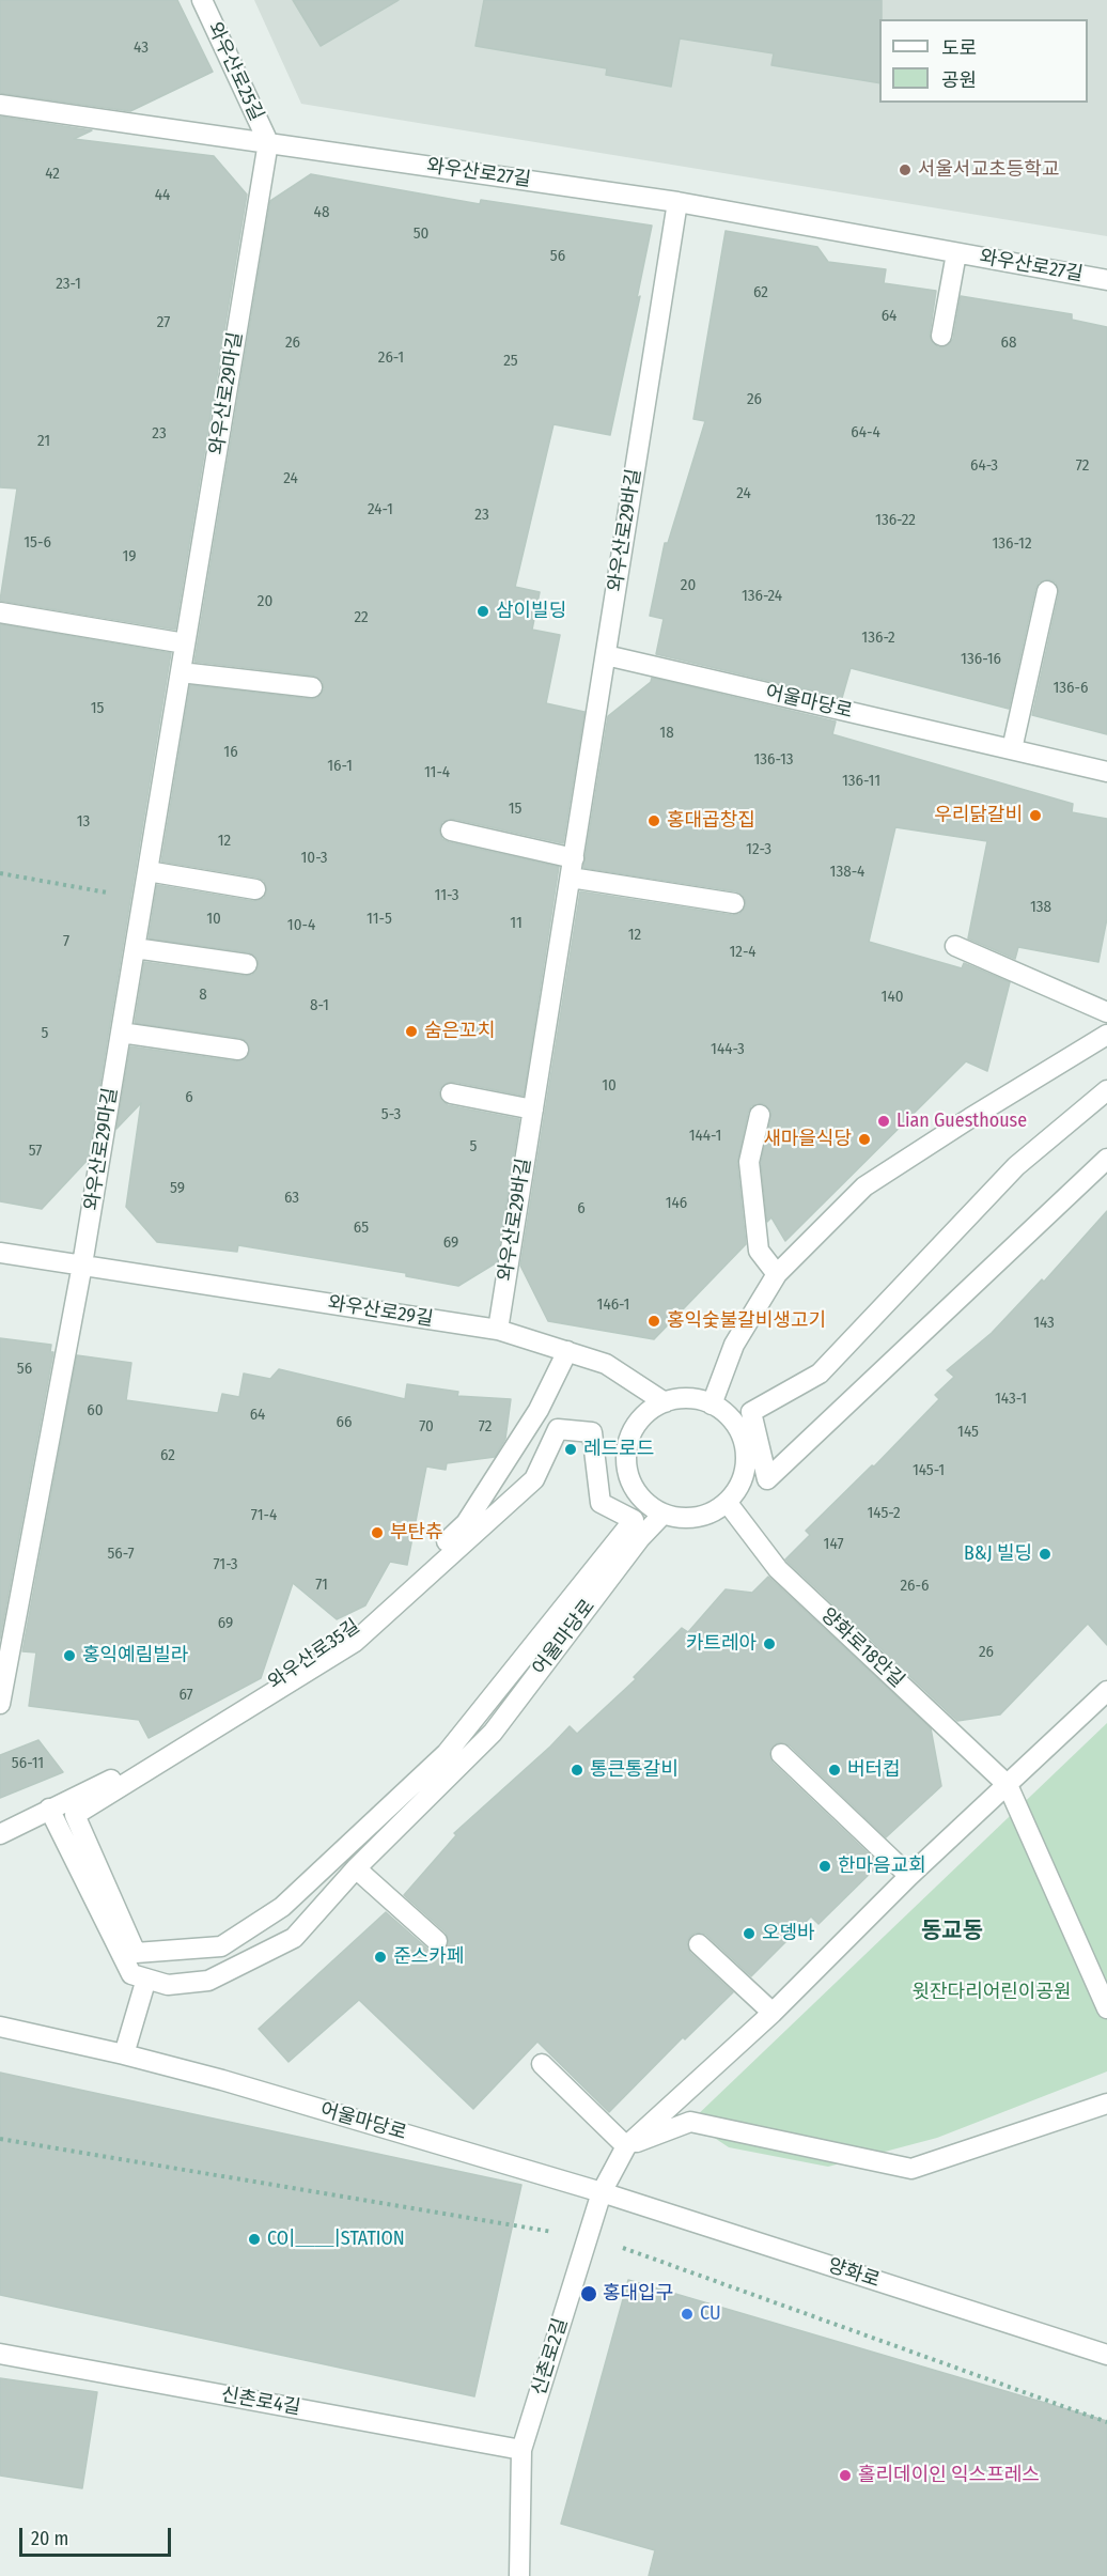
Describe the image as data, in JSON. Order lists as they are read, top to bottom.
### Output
{
  "streets": {
    "street": [
      "와우산로25길",
      "와우산로27길",
      "와우산로29마길",
      "와우산로29바길",
      "어울마당로",
      "와우산로29길",
      "양화로18안길",
      "와우산로35길",
      "양화로",
      "신촌로2길",
      "신촌로4길"
    ]
  },
  "crossings": [
    ["와우산로25길", "와우산로27길"],
    ["와우산로25길", "와우산로29마길"],
    ["와우산로27길", "와우산로29마길"],
    ["와우산로27길", "와우산로29바길"],
    ["와우산로29마길", "와우산로29길"],
    ["와우산로29바길", "어울마당로"],
    ["와우산로29바길", "와우산로29길"],
    ["어울마당로", "와우산로29길"],
    ["어울마당로", "양화로18안길"],
    ["어울마당로", "양화로"],
    ["어울마당로", "신촌로2길"],
    ["와우산로29길", "양화로18안길"],
    ["와우산로29길", "와우산로35길"],
    ["양화로", "신촌로2길"],
    ["신촌로2길", "신촌로4길"]
  ],
  "districts": ["동교동"],
  "parks": ["윗잔다리어린이공원"],
  "places": [
    "서울서교초등학교",
    "삼이빌딩",
    "우리닭갈비",
    "홍대곱창집",
    "숨은꼬치",
    "Lian Guesthouse",
    "새마을식당",
    "홍익숯불갈비생고기",
    "레드로드",
    "부탄츄",
    "B&J 빌딩",
    "카트레아",
    "홍익예림빌라",
    "통큰통갈비",
    "버터컵",
    "한마음교회",
    "오뎅바",
    "준스카페",
    "CO|＿＿|STATION",
    "홍대입구",
    "CU",
    "홀리데이인 익스프레스"
  ],
  "house_numbers": [
    "43",
    "42",
    "44",
    "48",
    "50",
    "56",
    "23-1",
    "62",
    "64",
    "27",
    "26",
    "68",
    "26-1",
    "25",
    "26",
    "64-4",
    "23",
    "21",
    "64-3",
    "72",
    "24",
    "24",
    "24-1",
    "23",
    "136-22",
    "15-6",
    "136-12",
    "19",
    "20",
    "136-24",
    "20",
    "22",
    "136-2",
    "136-16",
    "136-6",
    "15",
    "18",
    "16",
    "136-13",
    "16-1",
    "11-4",
    "136-11",
    "15",
    "13",
    "12",
    "12-3",
    "10-3",
    "138-4",
    "11-3",
    "138",
    "10",
    "11-5",
    "11",
    "10-4",
    "12",
    "7",
    "12-4",
    "8",
    "140",
    "8-1",
    "5",
    "144-3",
    "10",
    "6",
    "5-3",
    "144-1",
    "5",
    "57",
    "59",
    "63",
    "146",
    "6",
    "65",
    "69",
    "146-1",
    "143",
    "56",
    "143-1",
    "60",
    "64",
    "66",
    "70",
    "72",
    "145",
    "62",
    "145-1",
    "145-2",
    "71-4",
    "147",
    "56-7",
    "71-3",
    "71",
    "26-6",
    "69",
    "26",
    "67",
    "56-11"
  ],
  "legend": ["도로", "공원"],
  "scale_bar": "20 m"
}
